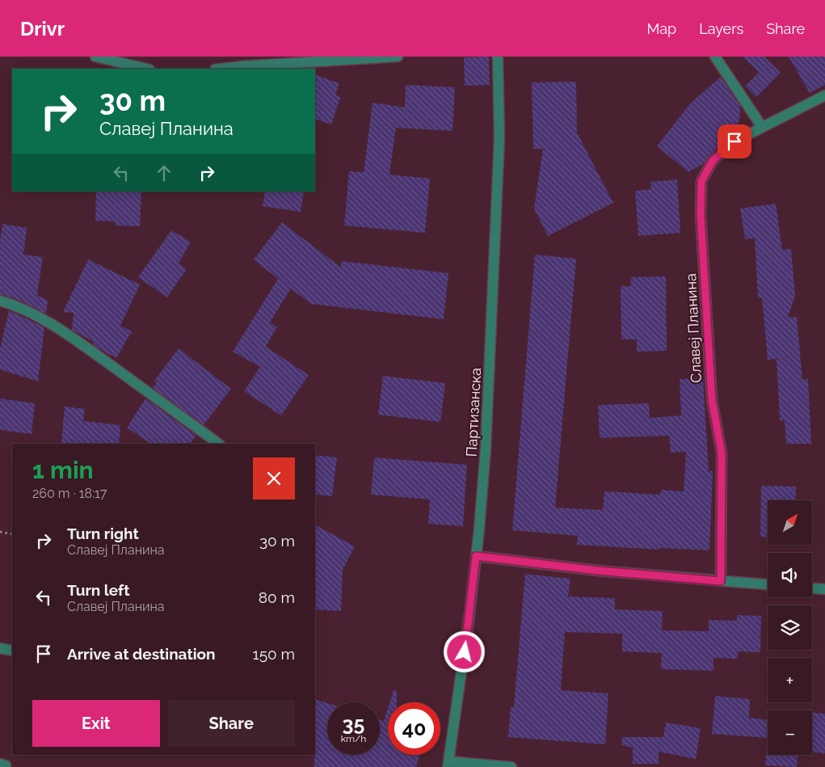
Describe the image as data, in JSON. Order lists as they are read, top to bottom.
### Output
{
  "streets": {
    "street": ["Славеј Планина", "Партизанска"]
  },
  "north": "top right",
  "page": {
    "header": "Drivr",
    "nav": ["Map", "Layers", "Share"],
    "turn": ["30 m", "Славеј Планина"],
    "heading": ["1 min", "260 m · 18:17"],
    "map_buttons": ["+", "−"],
    "list": [
      {
        "name": "Turn right",
        "note": "Славеј Планина",
        "value": "30 m"
      },
      {
        "name": "Turn left",
        "note": "Славеј Планина",
        "value": "80 m"
      },
      {
        "name": "Arrive at destination",
        "value": "150 m"
      }
    ],
    "buttons": ["Exit", "Share"],
    "speed": "35 km/h",
    "limit": "40"
  }
}
